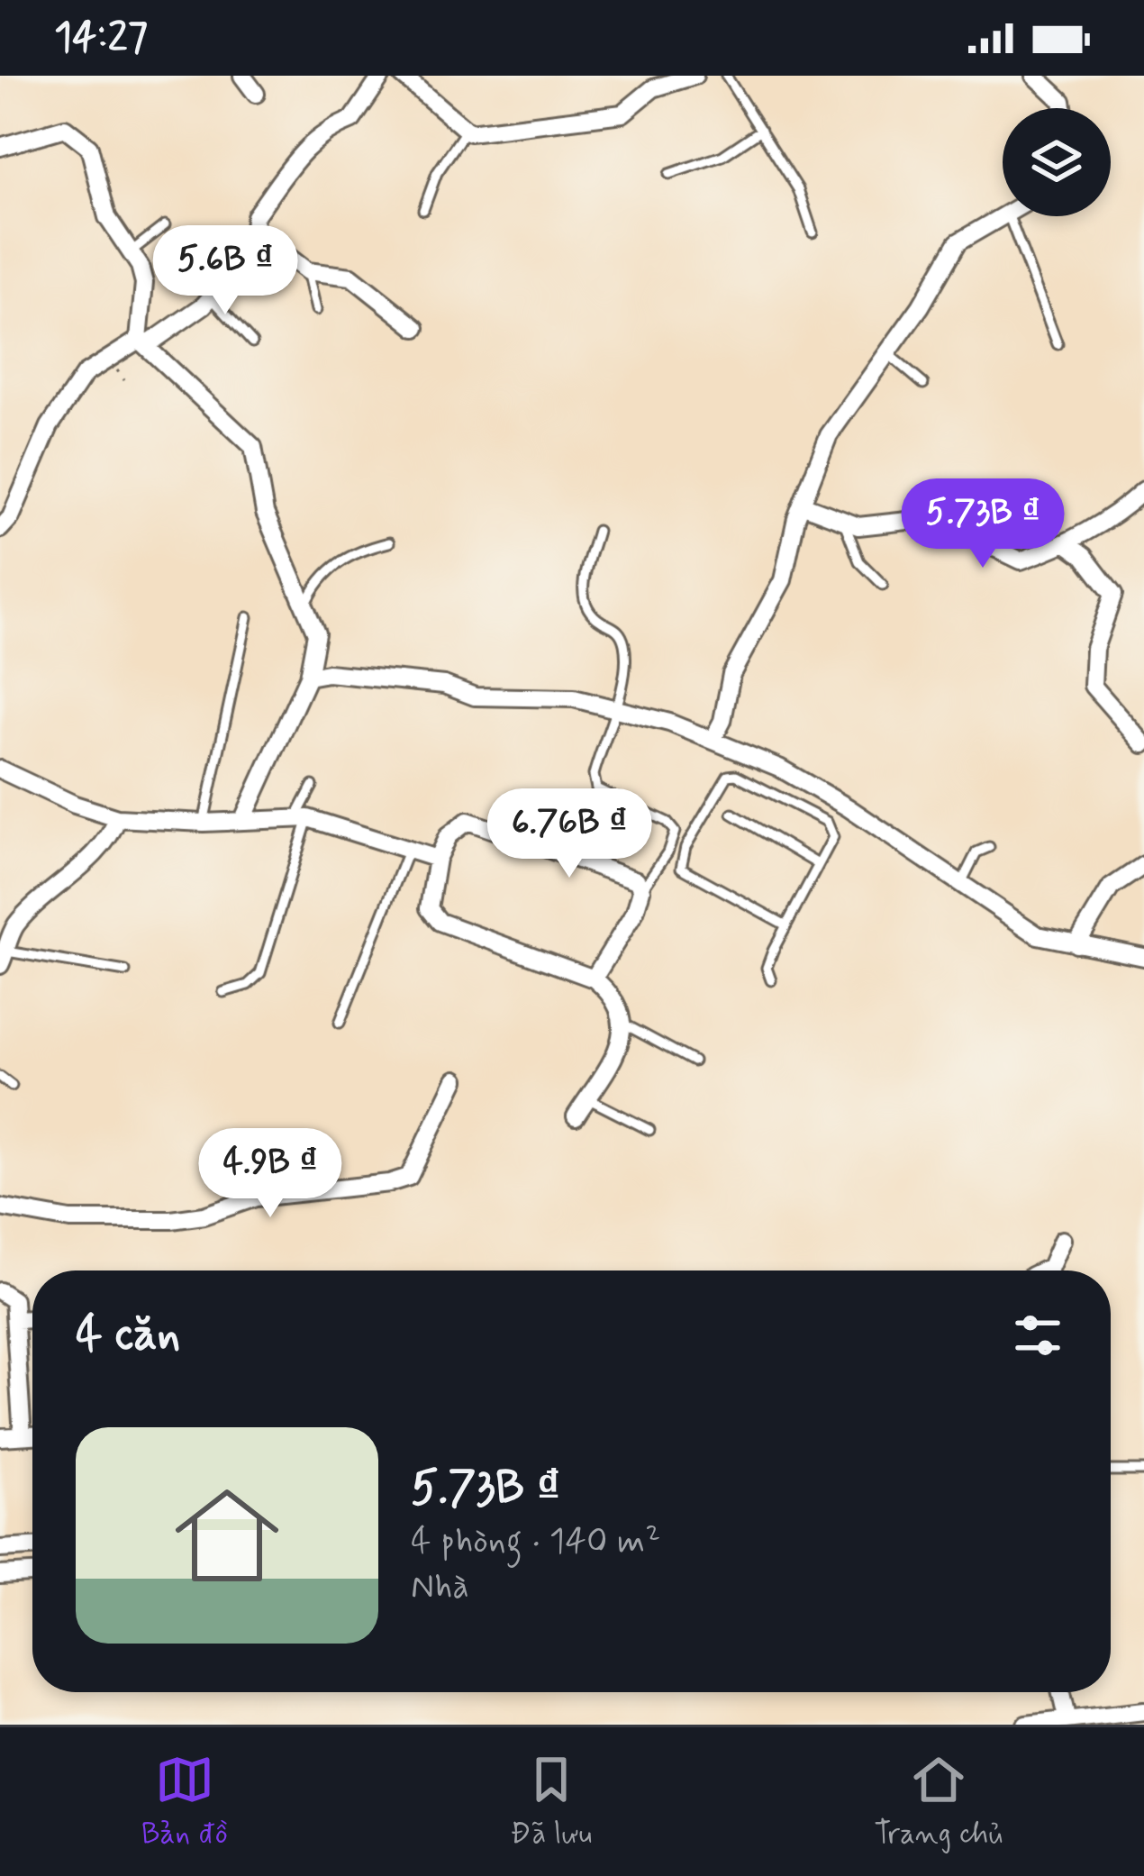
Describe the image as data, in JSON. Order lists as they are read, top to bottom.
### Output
{
  "page": {
    "status": "14:27",
    "price": [
      "5.6B ₫",
      "5.73B ₫",
      "6.76B ₫",
      "4.9B ₫"
    ],
    "heading": "4 căn",
    "list": [
      {
        "name": "5.73B ₫",
        "note": "4 phòng · 140 m² · Nhà"
      }
    ],
    "tabs": ["Bản đồ", "Đã lưu", "Trang chủ"]
  }
}
